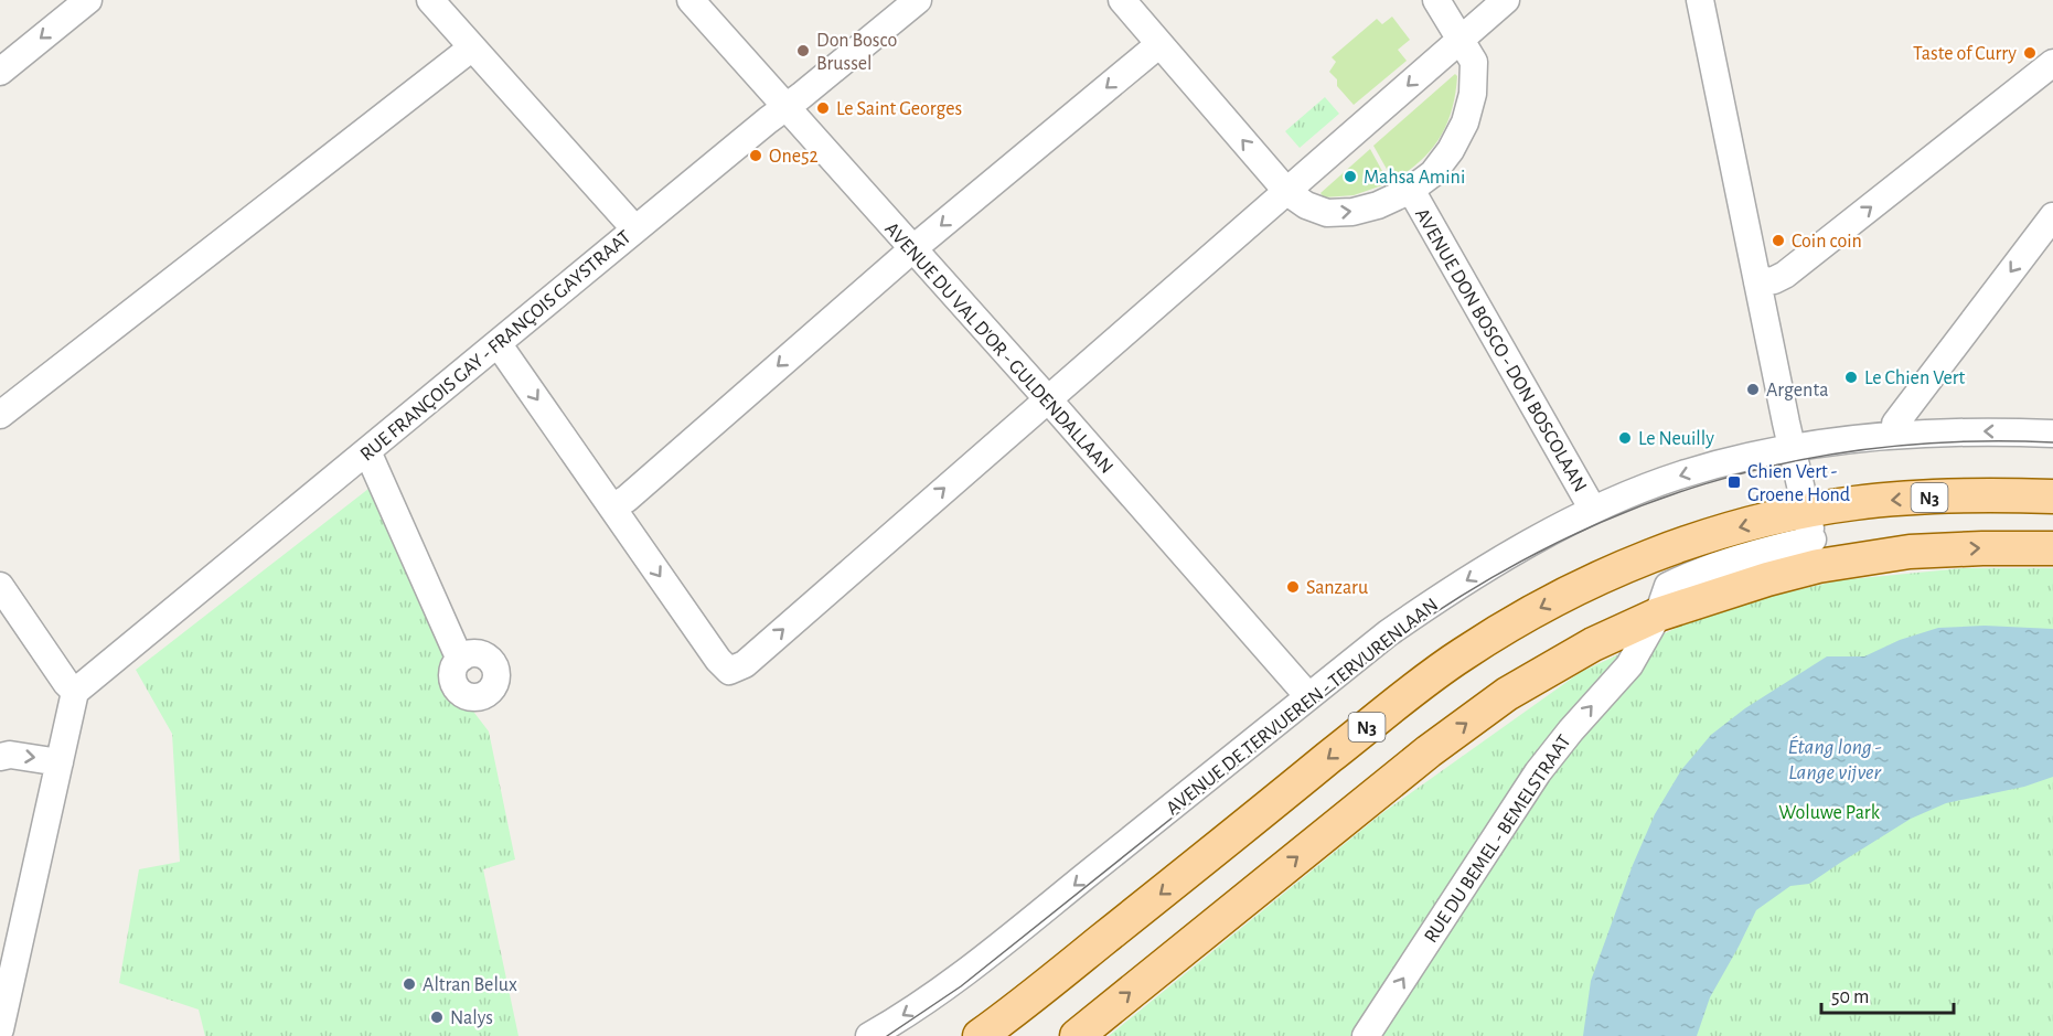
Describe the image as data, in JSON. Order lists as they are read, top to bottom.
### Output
{
  "streets": {
    "main road": ["N3"],
    "street": [
      "RUE FRANÇOIS GAY - FRANÇOIS GAYSTRAAT",
      "AVENUE DU VAL D'OR - GULDENDALLAAN",
      "AVENUE DON BOSCO - DON BOSCOLAAN",
      "AVENUE DE TERVUEREN - TERVURENLAAN",
      "RUE DU BEMEL - BEMELSTRAAT"
    ]
  },
  "crossings": [
    ["RUE FRANÇOIS GAY - FRANÇOIS GAYSTRAAT", "AVENUE DU VAL D'OR - GULDENDALLAAN"],
    ["AVENUE DU VAL D'OR - GULDENDALLAAN", "AVENUE DE TERVUEREN - TERVURENLAAN"],
    ["AVENUE DON BOSCO - DON BOSCOLAAN", "AVENUE DE TERVUEREN - TERVURENLAAN"],
    ["N3", "RUE DU BEMEL - BEMELSTRAAT"]
  ],
  "one_way": ["AVENUE DE TERVUEREN - TERVURENLAAN", "RUE DU BEMEL - BEMELSTRAAT"],
  "water": ["Étang long - Lange vijver"],
  "parks": ["Woluwe Park"],
  "places": {
    "other": [
      "Don Bosco Brussel",
      "Taste of Curry",
      "Le Saint Georges",
      "One52",
      "Mahsa Amini",
      "Coin coin",
      "Le Chien Vert",
      "Argenta",
      "Le Neuilly",
      "Sanzaru",
      "Altran Belux",
      "Nalys"
    ],
    "transit": ["Chien Vert - Groene Hond"]
  },
  "scale_bar": "50 m"
}
